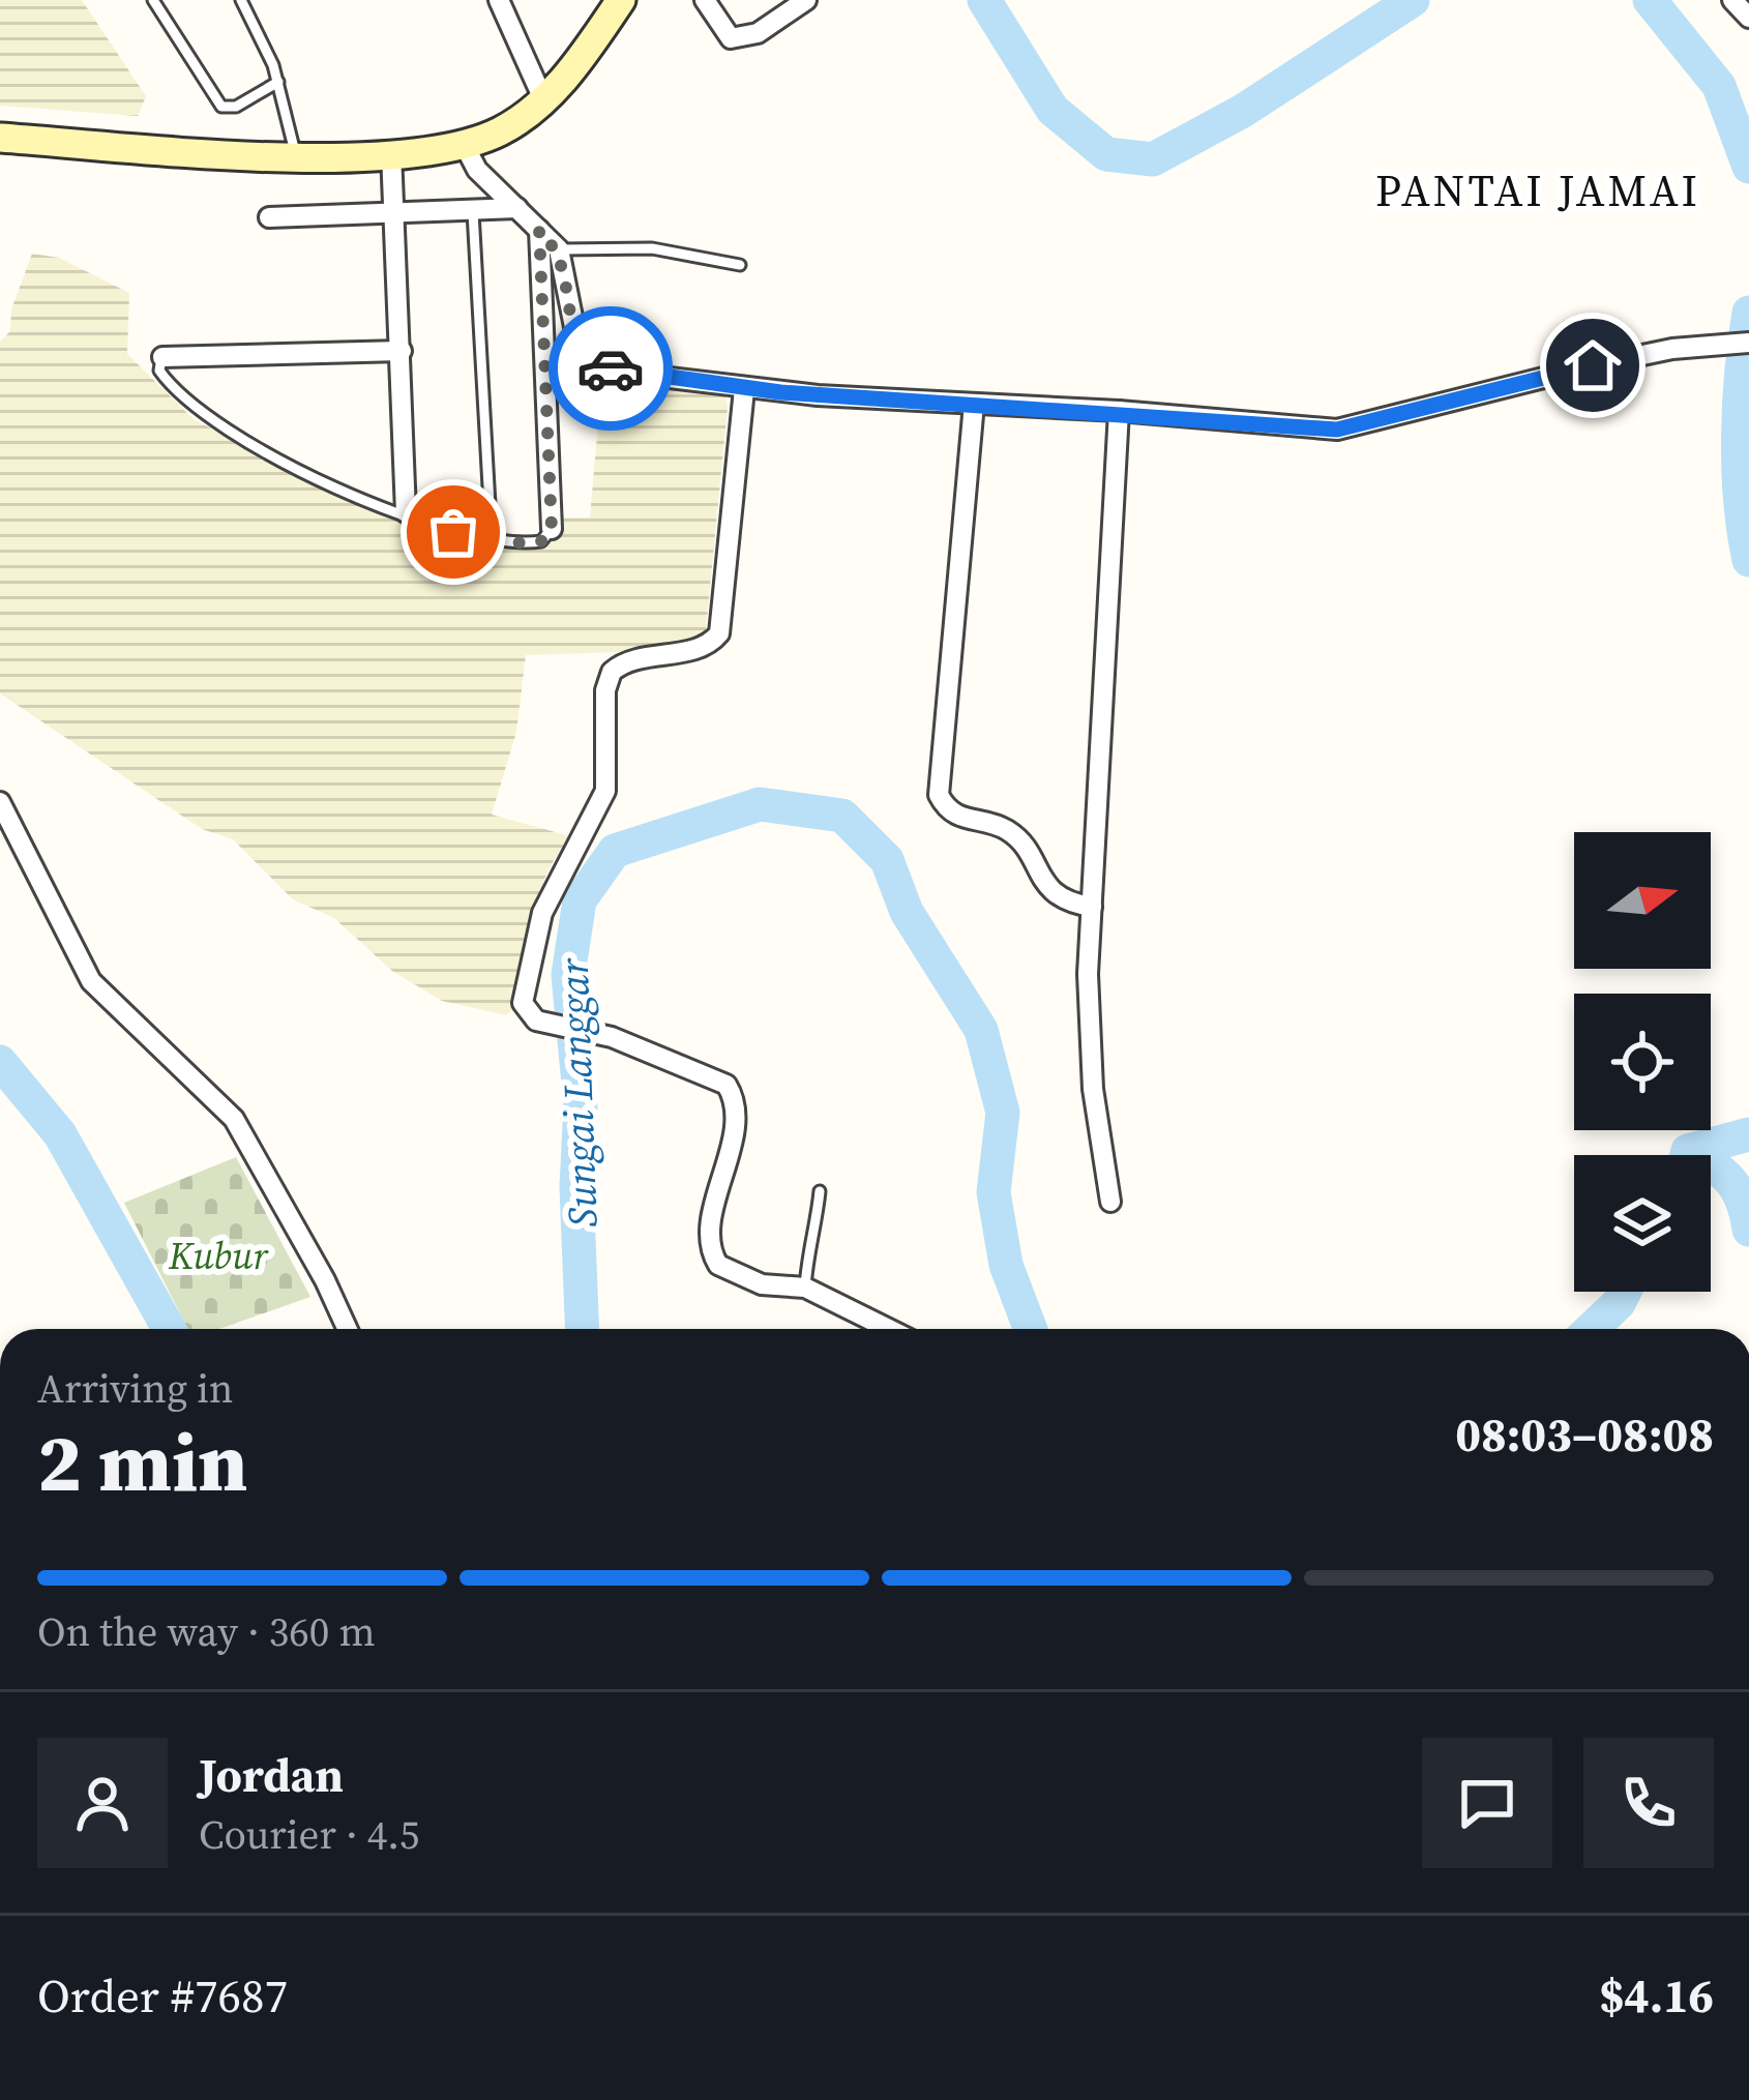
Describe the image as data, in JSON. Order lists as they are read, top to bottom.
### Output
{
  "districts": ["PANTAI JAMAI"],
  "water": ["Sungai Langgar"],
  "parks": ["Kubur"],
  "north": "right",
  "page": {
    "heading": ["2 min", "Arriving in", "08:03–08:08"],
    "panel": [
      "Jordan",
      "Courier · 4.5",
      "Order #7687",
      "$4.16"
    ],
    "bar": "On the way · 360 m"
  }
}
